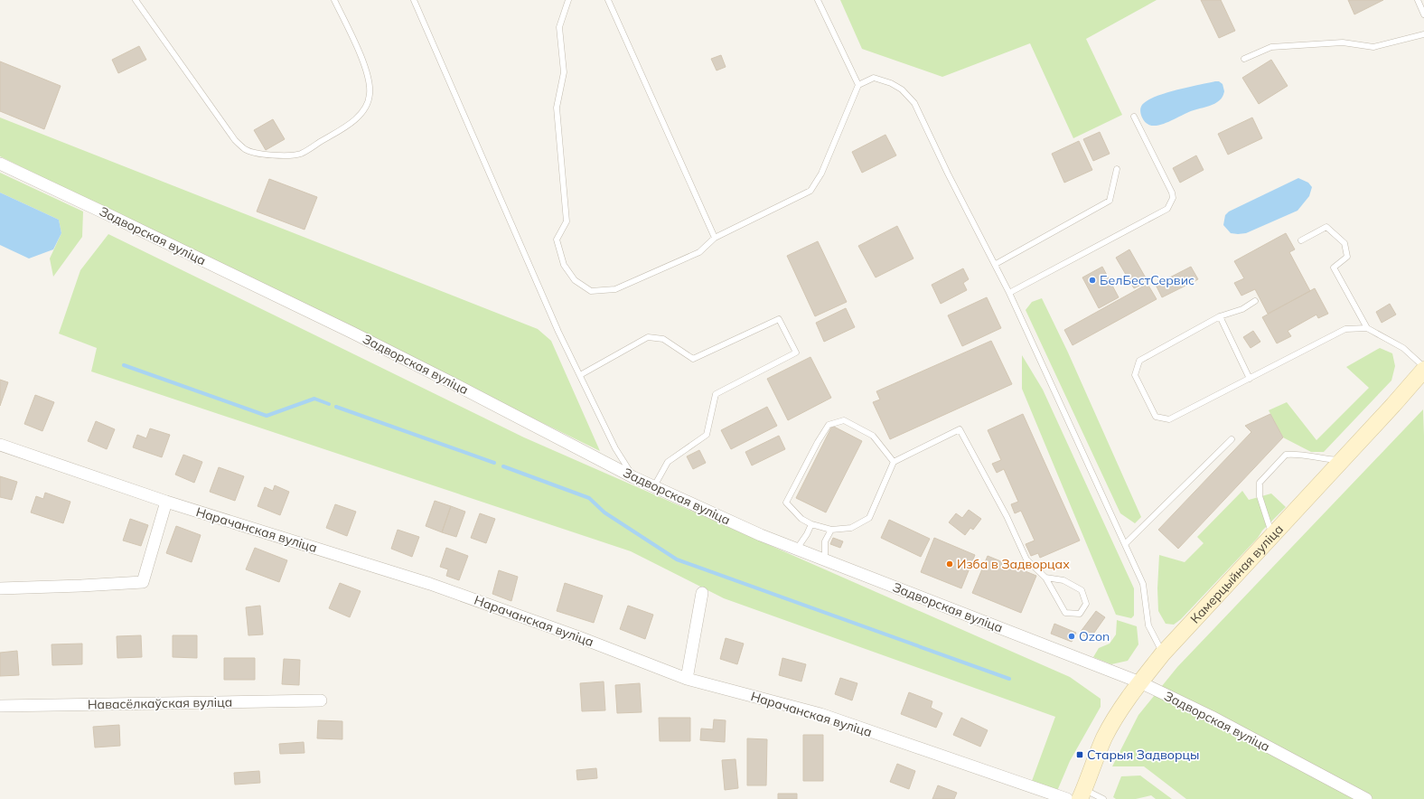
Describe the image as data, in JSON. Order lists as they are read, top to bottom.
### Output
{
  "streets": {
    "main road": ["Камерцыйная вуліца"],
    "street": ["Задворская вуліца", "Нарачанская вуліца", "Навасёлкаўская вуліца"]
  },
  "crossings": [
    ["Задворская вуліца", "Камерцыйная вуліца"]
  ],
  "places": {
    "other": ["БелБестСервис", "Изба в Задворцах", "Ozon"],
    "transit": ["Старыя Задворцы"]
  }
}
